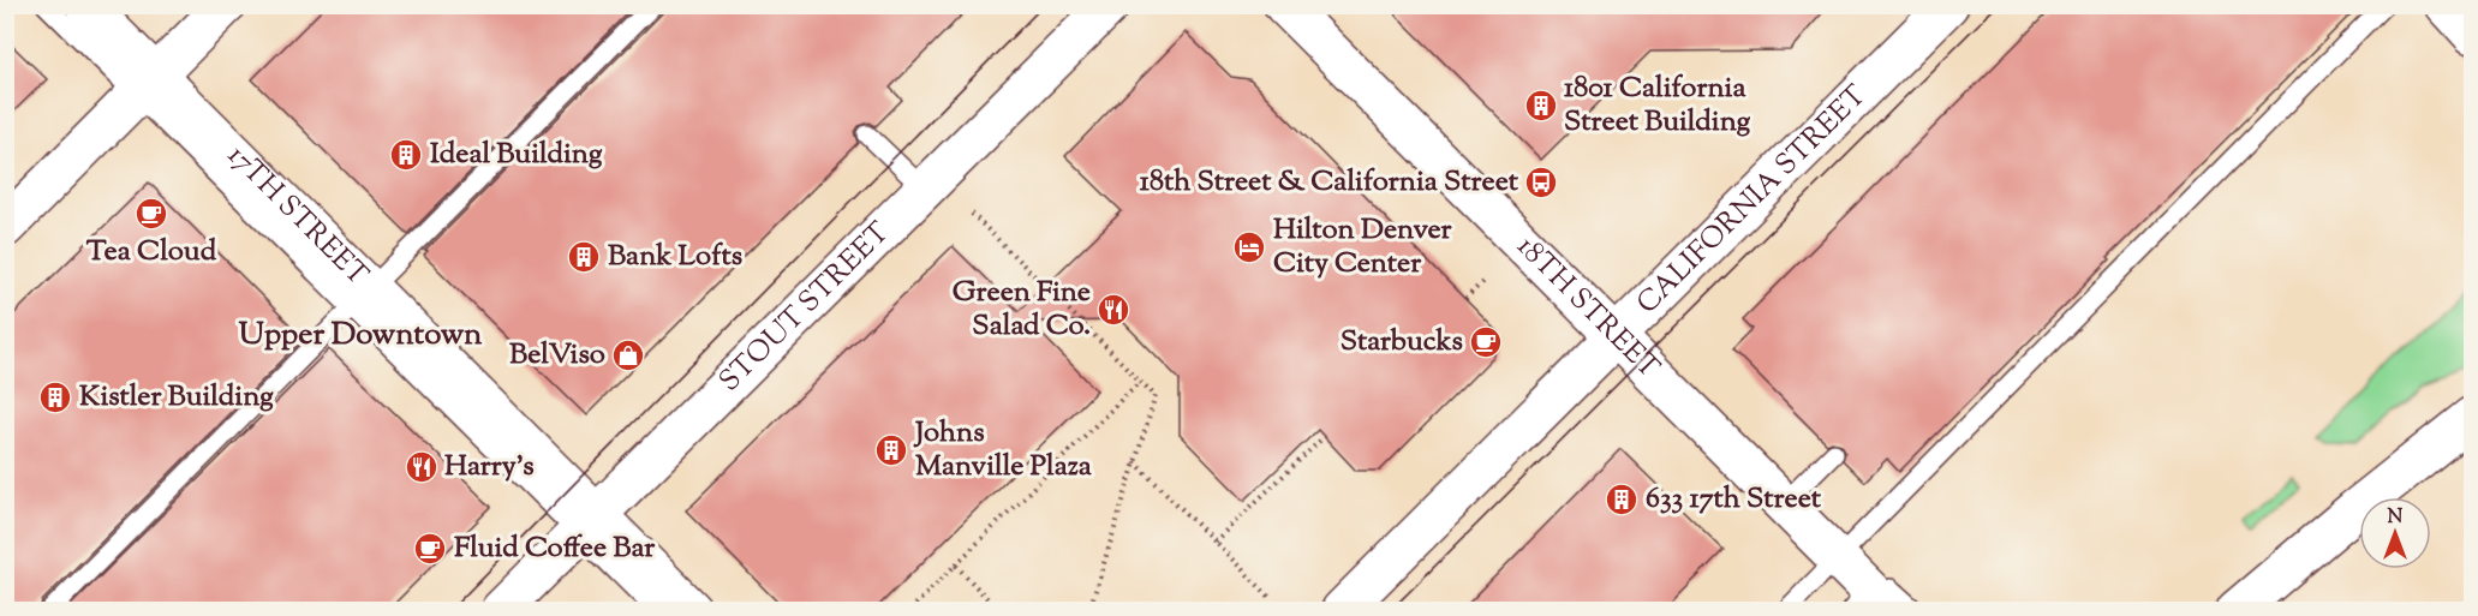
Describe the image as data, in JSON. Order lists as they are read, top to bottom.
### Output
{
  "streets": {
    "main road": [
      "CALIFORNIA STREET",
      "17TH STREET",
      "18TH STREET",
      "STOUT STREET"
    ]
  },
  "crossings": [
    ["CALIFORNIA STREET", "18TH STREET"],
    ["17TH STREET", "STOUT STREET"]
  ],
  "districts": ["Upper Downtown"],
  "places": {
    "building": [
      "1801 California Street Building",
      "Ideal Building",
      "Bank Lofts",
      "Kistler Building",
      "Johns Manville Plaza",
      "633 17th Street"
    ],
    "bus stop": ["18th Street & California Street"],
    "cafe": ["Tea Cloud", "Starbucks", "Fluid Coffee Bar"],
    "hotel": ["Hilton Denver City Center"],
    "restaurant": ["Green Fine Salad Co.", "Harry's"],
    "shop": ["BelViso"]
  },
  "north": "top"
}
